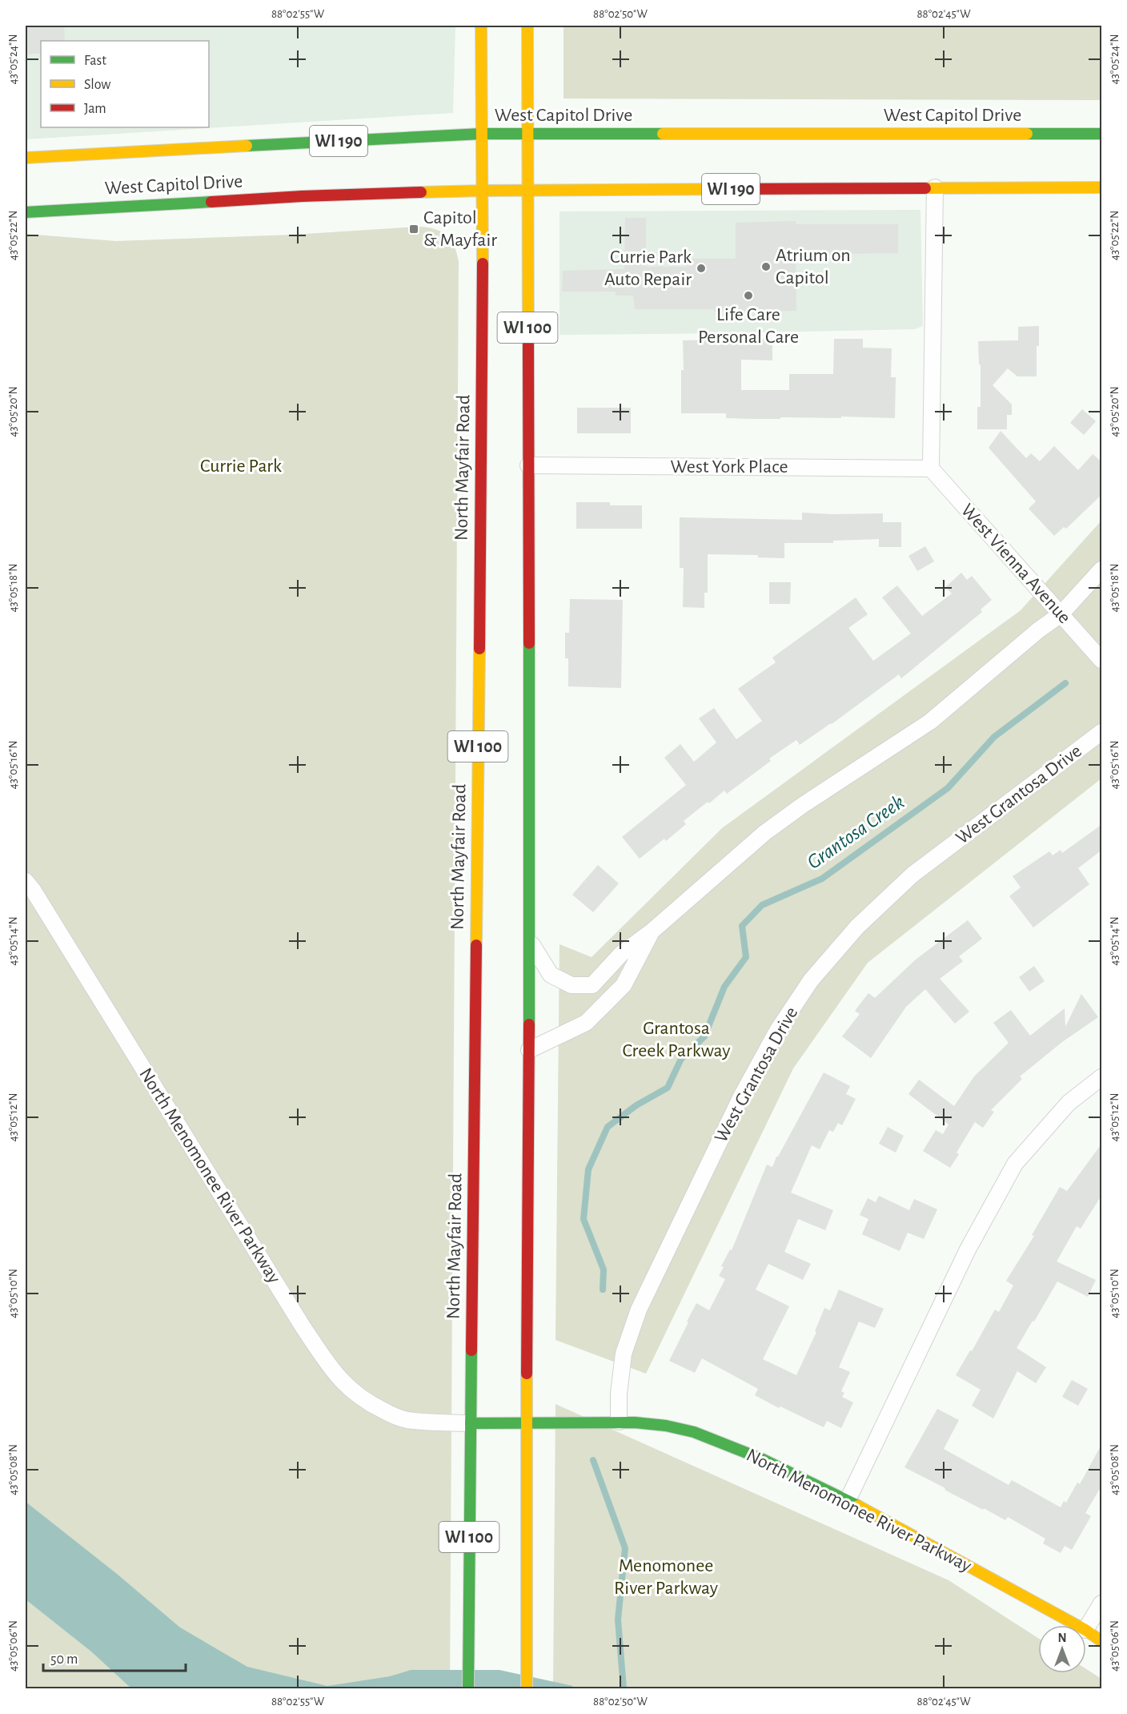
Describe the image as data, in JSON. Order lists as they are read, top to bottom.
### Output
{
  "streets": {
    "main road": [
      "West Capitol Drive",
      "WI 190",
      "WI 100",
      "North Mayfair Road",
      "North Menomonee River Parkway"
    ],
    "street": ["West York Place", "West Vienna Avenue", "West Grantosa Drive"]
  },
  "crossings": [
    ["West Capitol Drive", "WI 100"],
    ["West Capitol Drive", "North Mayfair Road"],
    ["WI 100", "West York Place"],
    ["WI 100", "North Menomonee River Parkway"],
    ["West York Place", "West Vienna Avenue"],
    ["North Mayfair Road", "North Menomonee River Parkway"],
    ["West Grantosa Drive", "North Menomonee River Parkway"]
  ],
  "water": ["Grantosa Creek"],
  "parks": ["Currie Park", "Grantosa Creek Parkway", "Menomonee River Parkway"],
  "places": {
    "transit": ["Capitol & Mayfair"],
    "other": ["Atrium on Capitol", "Currie Park Auto Repair", "Life Care Personal Care"]
  },
  "legend": ["Fast", "Slow", "Jam"],
  "scale_bar": "50 m",
  "north": "top",
  "coordinates": [
    "88°02'55\"W",
    "88°02'50\"W",
    "88°02'45\"W",
    "43°05'24\"N",
    "43°05'22\"N",
    "43°05'20\"N",
    "43°05'18\"N",
    "43°05'16\"N",
    "43°05'14\"N",
    "43°05'12\"N",
    "43°05'10\"N",
    "43°05'08\"N",
    "43°05'06\"N"
  ]
}
